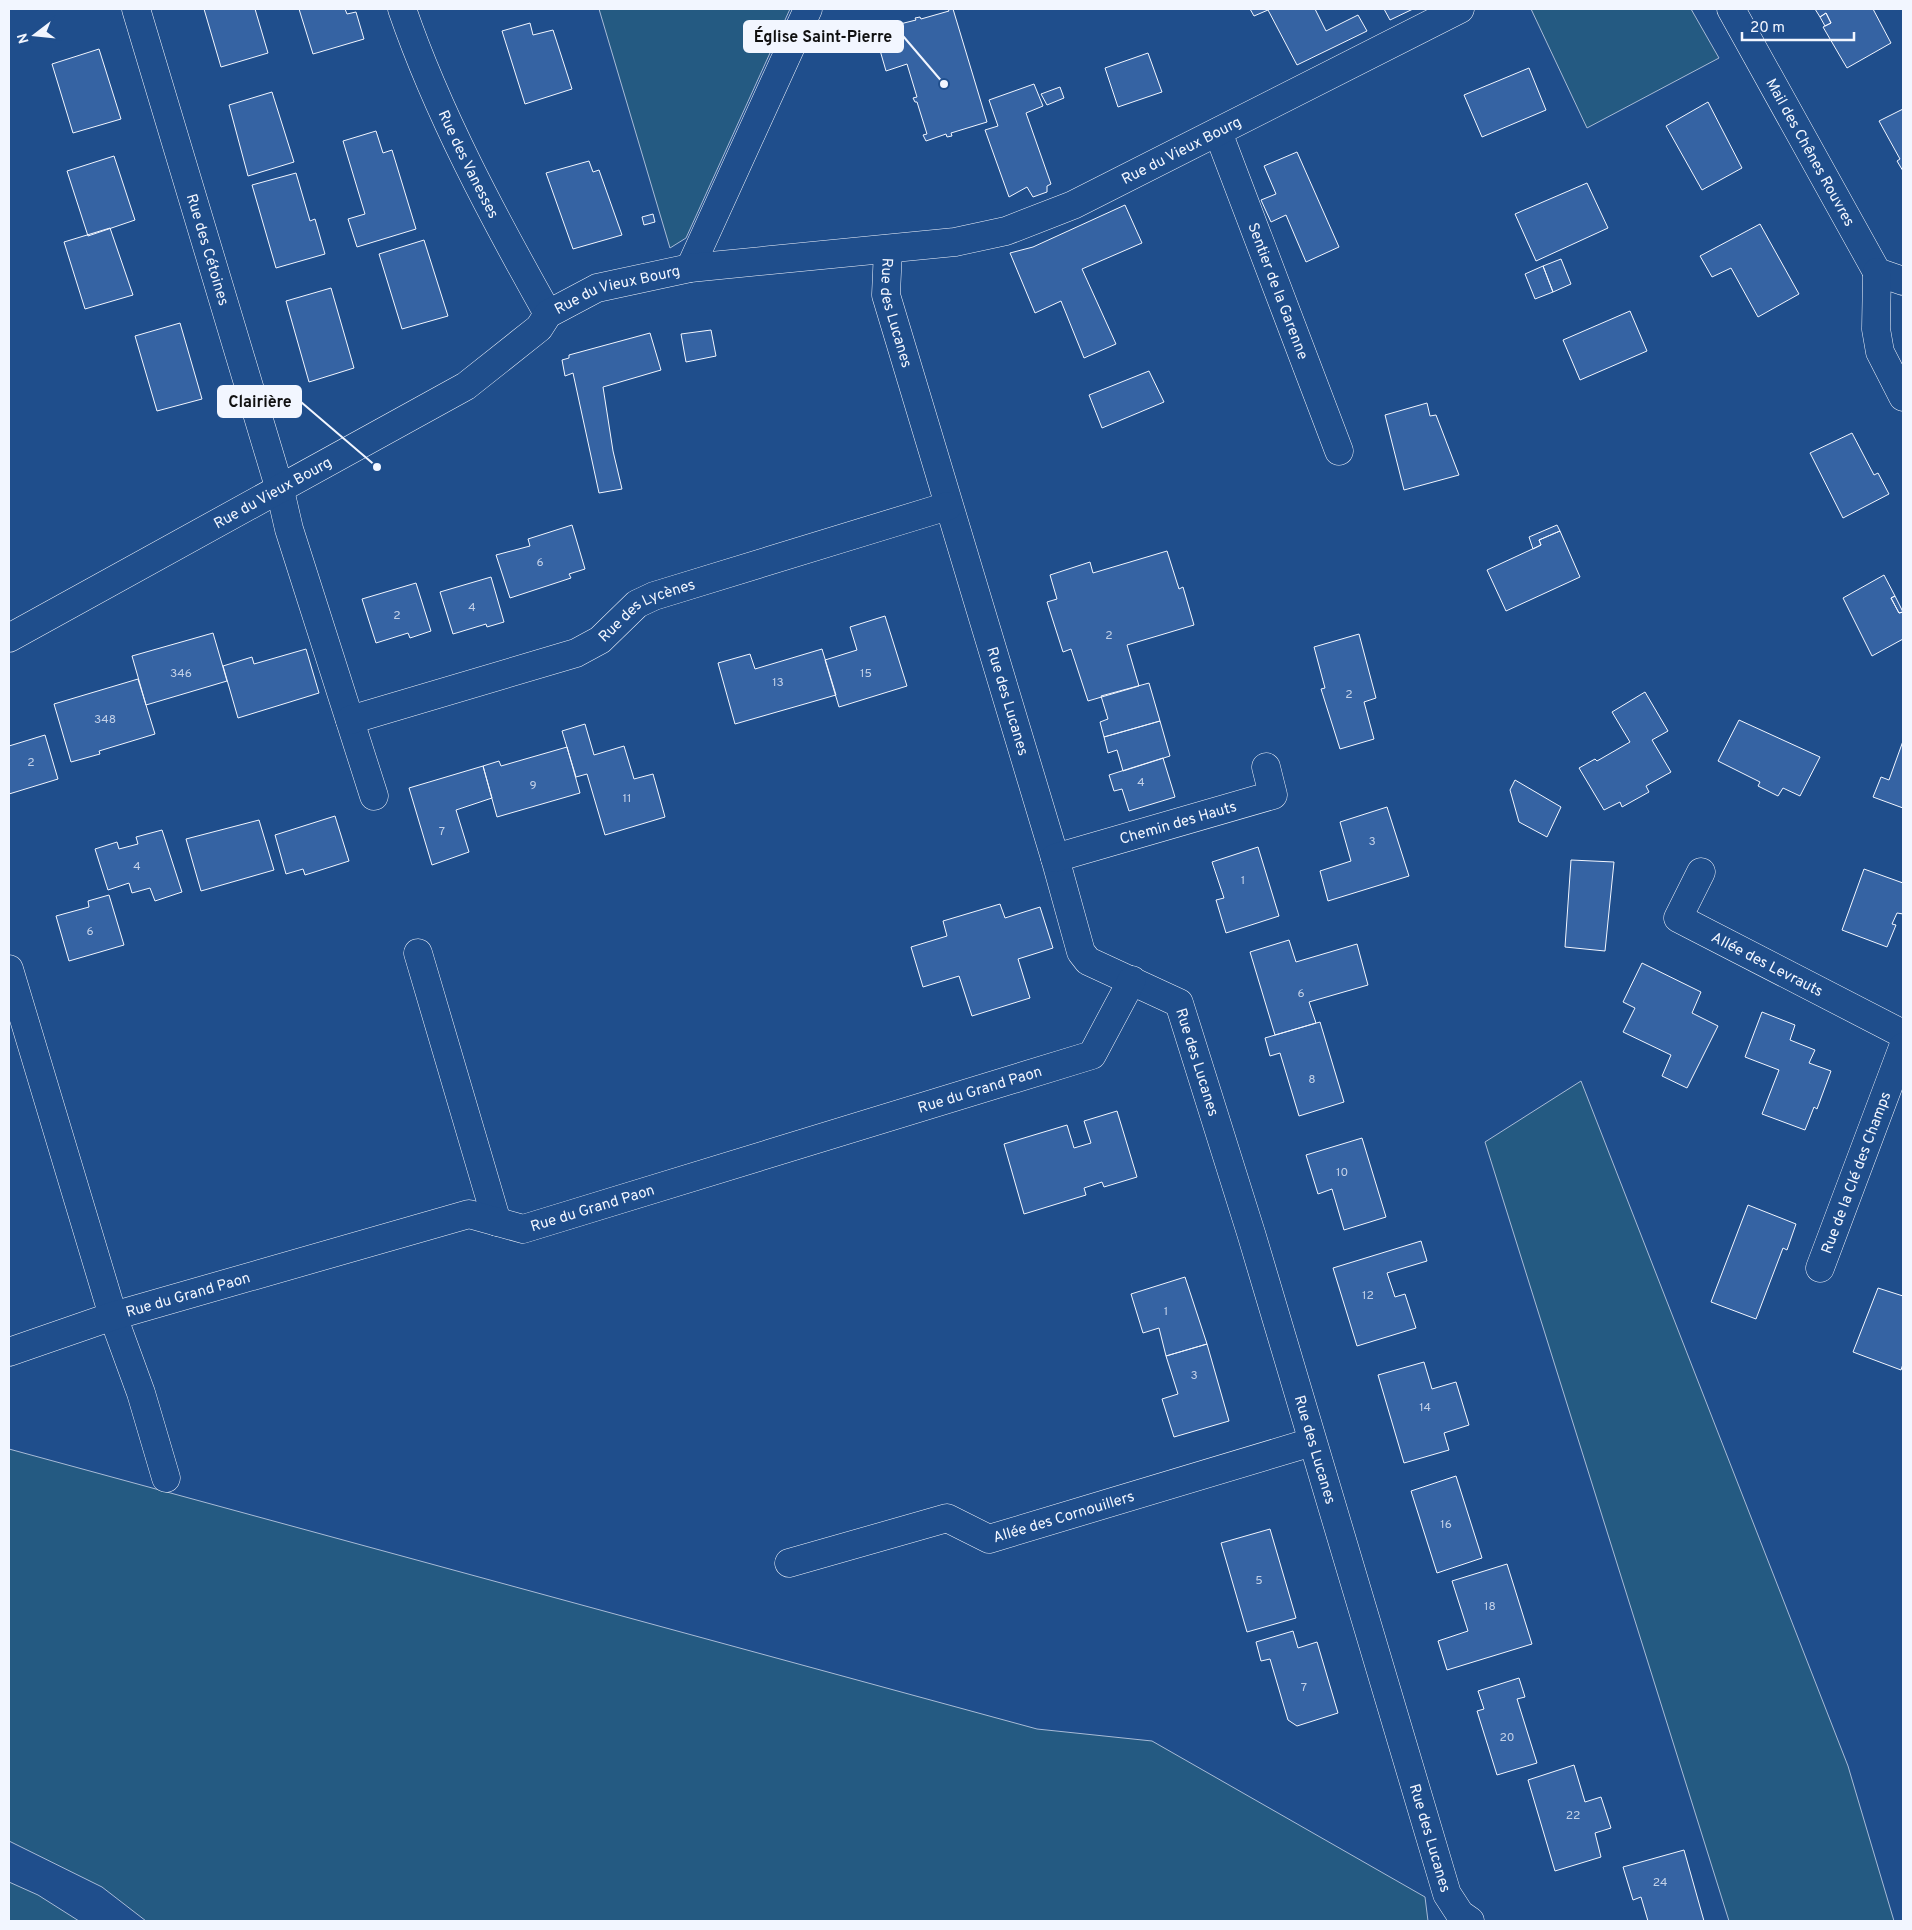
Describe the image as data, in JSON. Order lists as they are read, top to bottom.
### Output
{
  "streets": {
    "street": [
      "Rue du Vieux Bourg",
      "Mail des Chênes Rouvres",
      "Rue des Vanesses",
      "Rue des Cétoines",
      "Sentier de la Garenne",
      "Rue des Lucanes",
      "Rue des Lycènes",
      "Chemin des Hauts",
      "Allée des Levrauts",
      "Rue du Grand Paon",
      "Rue de la Clé des Champs",
      "Allée des Cornouillers"
    ]
  },
  "crossings": [
    ["Rue du Vieux Bourg", "Rue des Vanesses"],
    ["Rue du Vieux Bourg", "Rue des Cétoines"],
    ["Rue du Vieux Bourg", "Sentier de la Garenne"],
    ["Rue du Vieux Bourg", "Rue des Lucanes"],
    ["Rue des Lucanes", "Rue des Lycènes"],
    ["Rue des Lucanes", "Chemin des Hauts"],
    ["Rue des Lucanes", "Rue du Grand Paon"],
    ["Rue des Lucanes", "Allée des Cornouillers"]
  ],
  "places": ["Église Saint-Pierre", "Clairière"],
  "house_numbers": [
    "6",
    "4",
    "2",
    "2",
    "346",
    "15",
    "13",
    "2",
    "348",
    "2",
    "4",
    "9",
    "11",
    "7",
    "3",
    "4",
    "1",
    "6",
    "6",
    "8",
    "10",
    "12",
    "1",
    "3",
    "14",
    "16",
    "5",
    "18",
    "7",
    "20",
    "22",
    "24"
  ],
  "scale_bar": "20 m",
  "north": "left"
}
